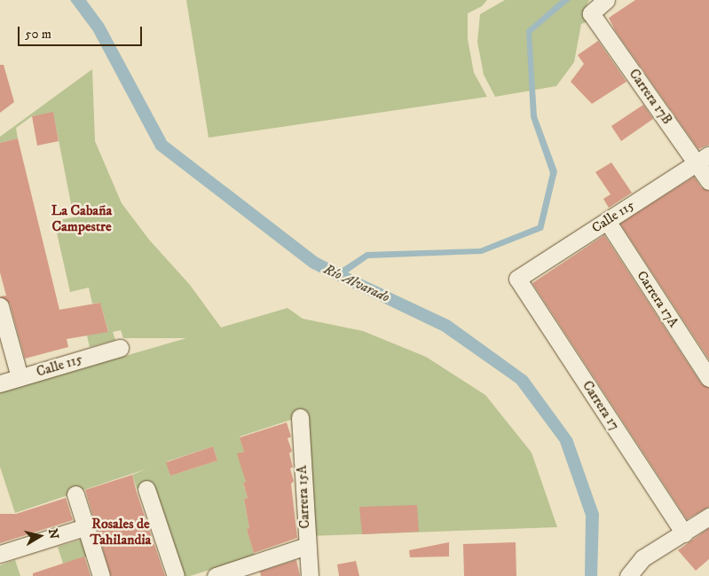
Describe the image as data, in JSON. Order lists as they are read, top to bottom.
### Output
{
  "streets": {
    "street": [
      "Carrera 17B",
      "Calle 115",
      "Carrera 17A",
      "Carrera 17",
      "Carrera 15A"
    ]
  },
  "crossings": [
    ["Carrera 17B", "Calle 115"],
    ["Calle 115", "Carrera 17A"],
    ["Calle 115", "Carrera 17"]
  ],
  "districts": ["La Cabaña Campestre", "Rosales de Tahilandia"],
  "water": ["Río Alvarado"],
  "scale_bar": "50 m",
  "north": "right"
}
